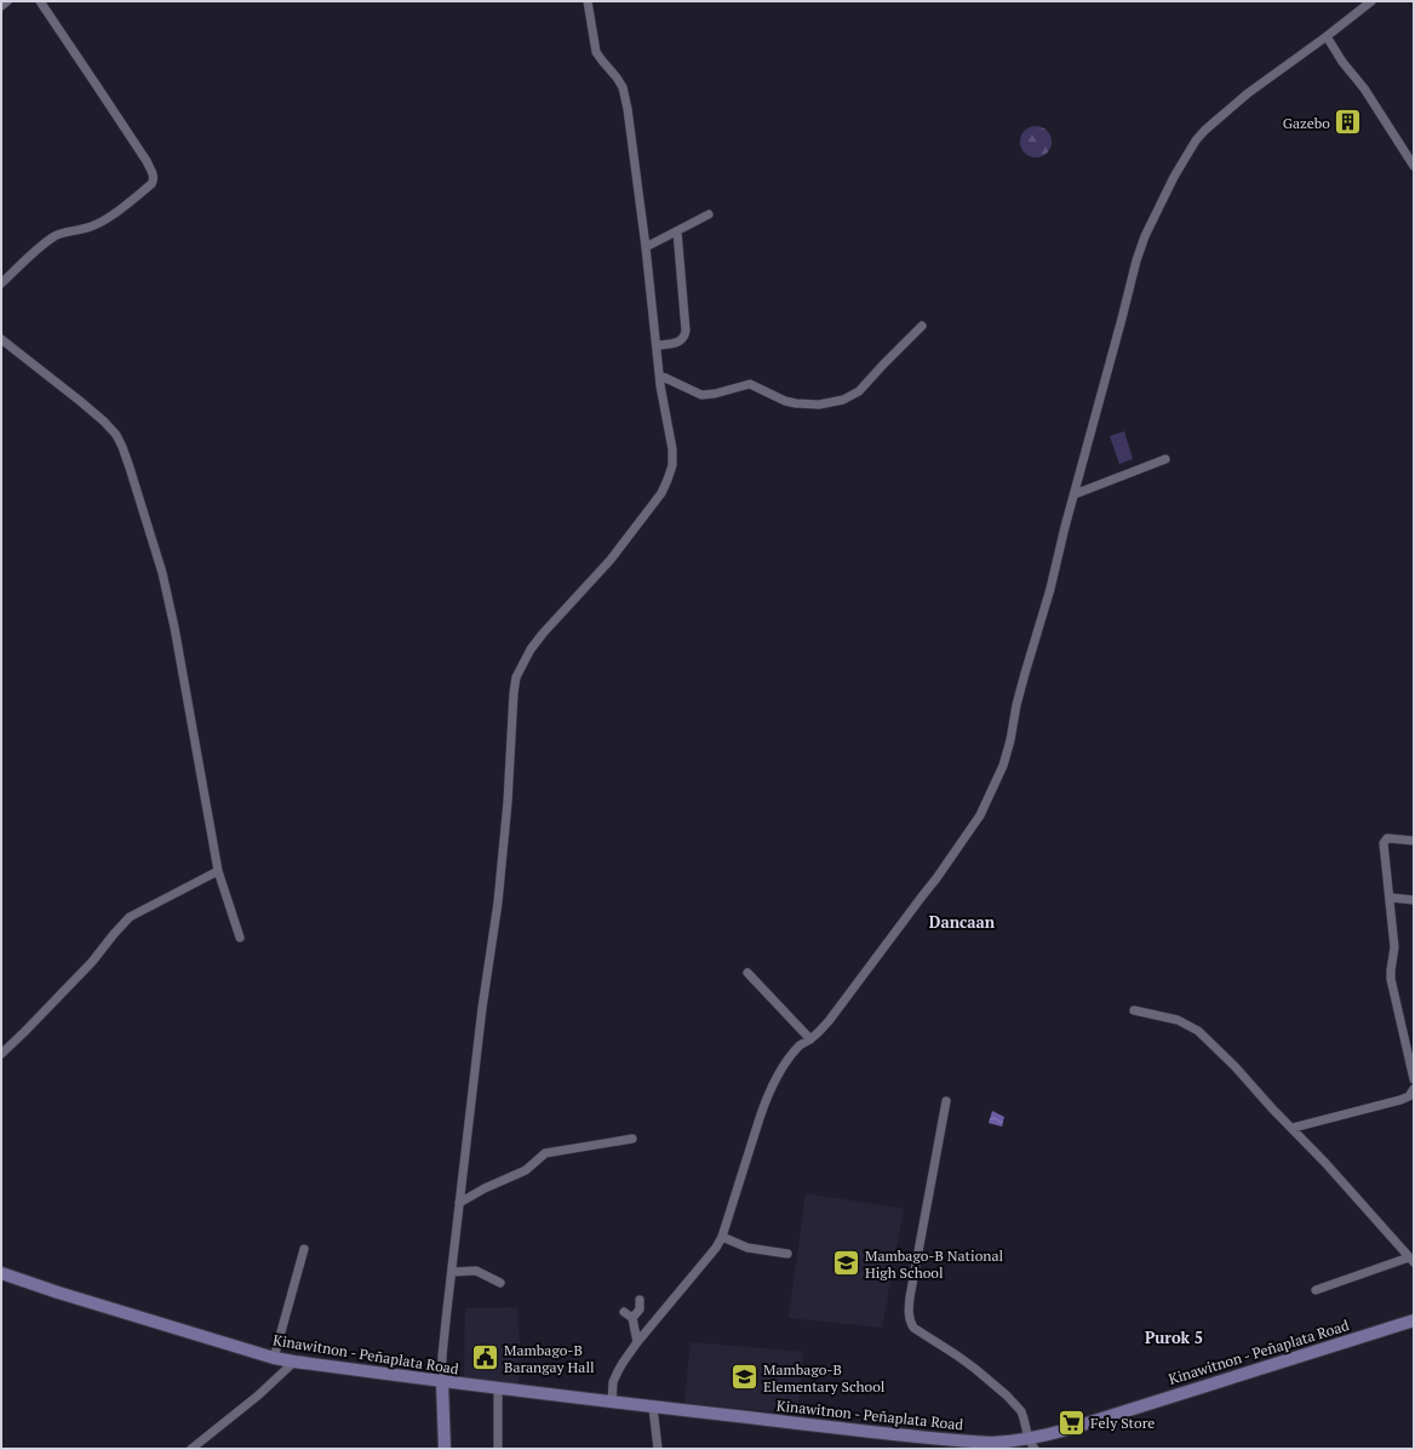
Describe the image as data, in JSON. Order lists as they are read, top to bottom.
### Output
{
  "streets": {
    "street": ["Kinawitnon - Peñaplata Road"]
  },
  "districts": ["Dancaan", "Purok 5"],
  "places": {
    "building": ["Gazebo"],
    "school or university": ["Mambago-B National High School", "Mambago-B Elementary School"],
    "public building": ["Mambago-B Barangay Hall"],
    "supermarket": ["Fely Store"]
  }
}
